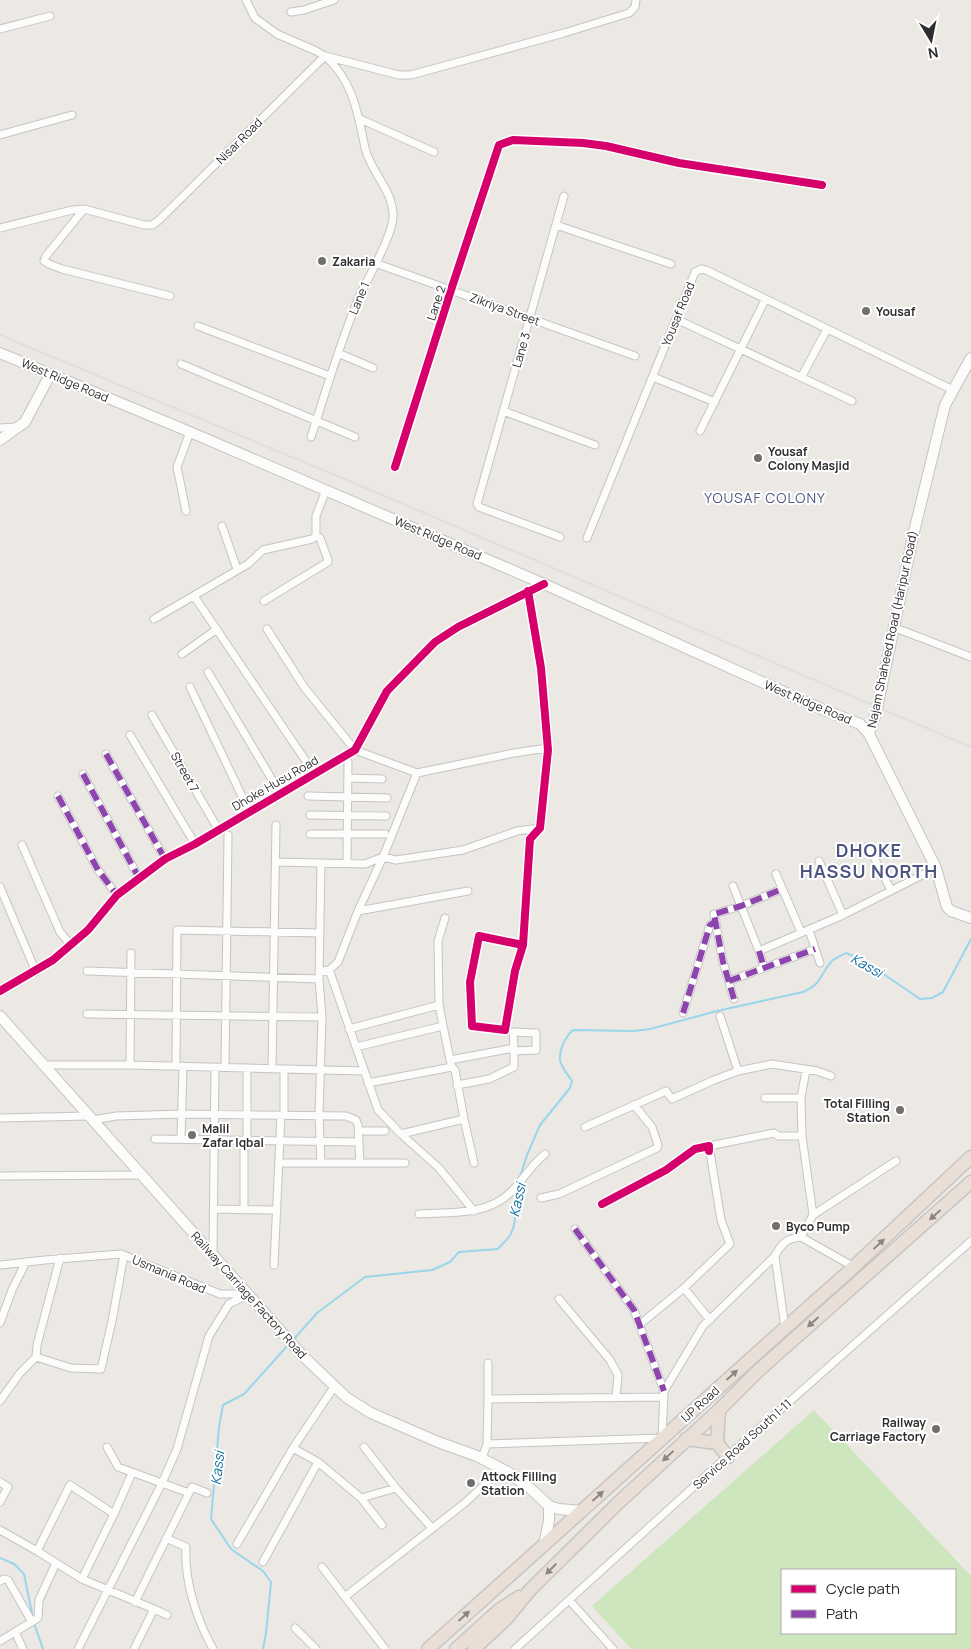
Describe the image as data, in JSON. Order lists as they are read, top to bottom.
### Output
{
  "streets": {
    "highway": ["IJP Road"],
    "main road": ["West Ridge Road", "Najam Shaheed Road (Haripur Road)", "Railway Carriage Factory Road"],
    "street": [
      "Nisar Road",
      "Lane 1",
      "Lane 2",
      "Zikriya Street",
      "Yousaf Road",
      "Lane 3",
      "Street 7",
      "Dhoke Husu Road",
      "Usmania Road",
      "Service Road South I-11"
    ]
  },
  "crossings": [
    ["Nisar Road", "Lane 1"],
    ["Lane 1", "Zikriya Street"],
    ["Lane 2", "Zikriya Street"],
    ["Zikriya Street", "Lane 3"],
    ["Yousaf Road", "Najam Shaheed Road (Haripur Road)"],
    ["West Ridge Road", "Najam Shaheed Road (Haripur Road)"],
    ["Street 7", "Dhoke Husu Road"],
    ["Usmania Road", "Railway Carriage Factory Road"]
  ],
  "districts": ["YOUSAF COLONY", "DHOKE HASSU NORTH"],
  "water": ["Kassi"],
  "places": [
    "Zakaria",
    "Yousaf",
    "Yousaf Colony Masjid",
    "Total Filling Station",
    "Malil Zafar Iqbal",
    "Byco Pump",
    "Railway Carriage Factory",
    "Attock Filling Station"
  ],
  "legend": ["Cycle path", "Path"],
  "north": "bottom"
}
